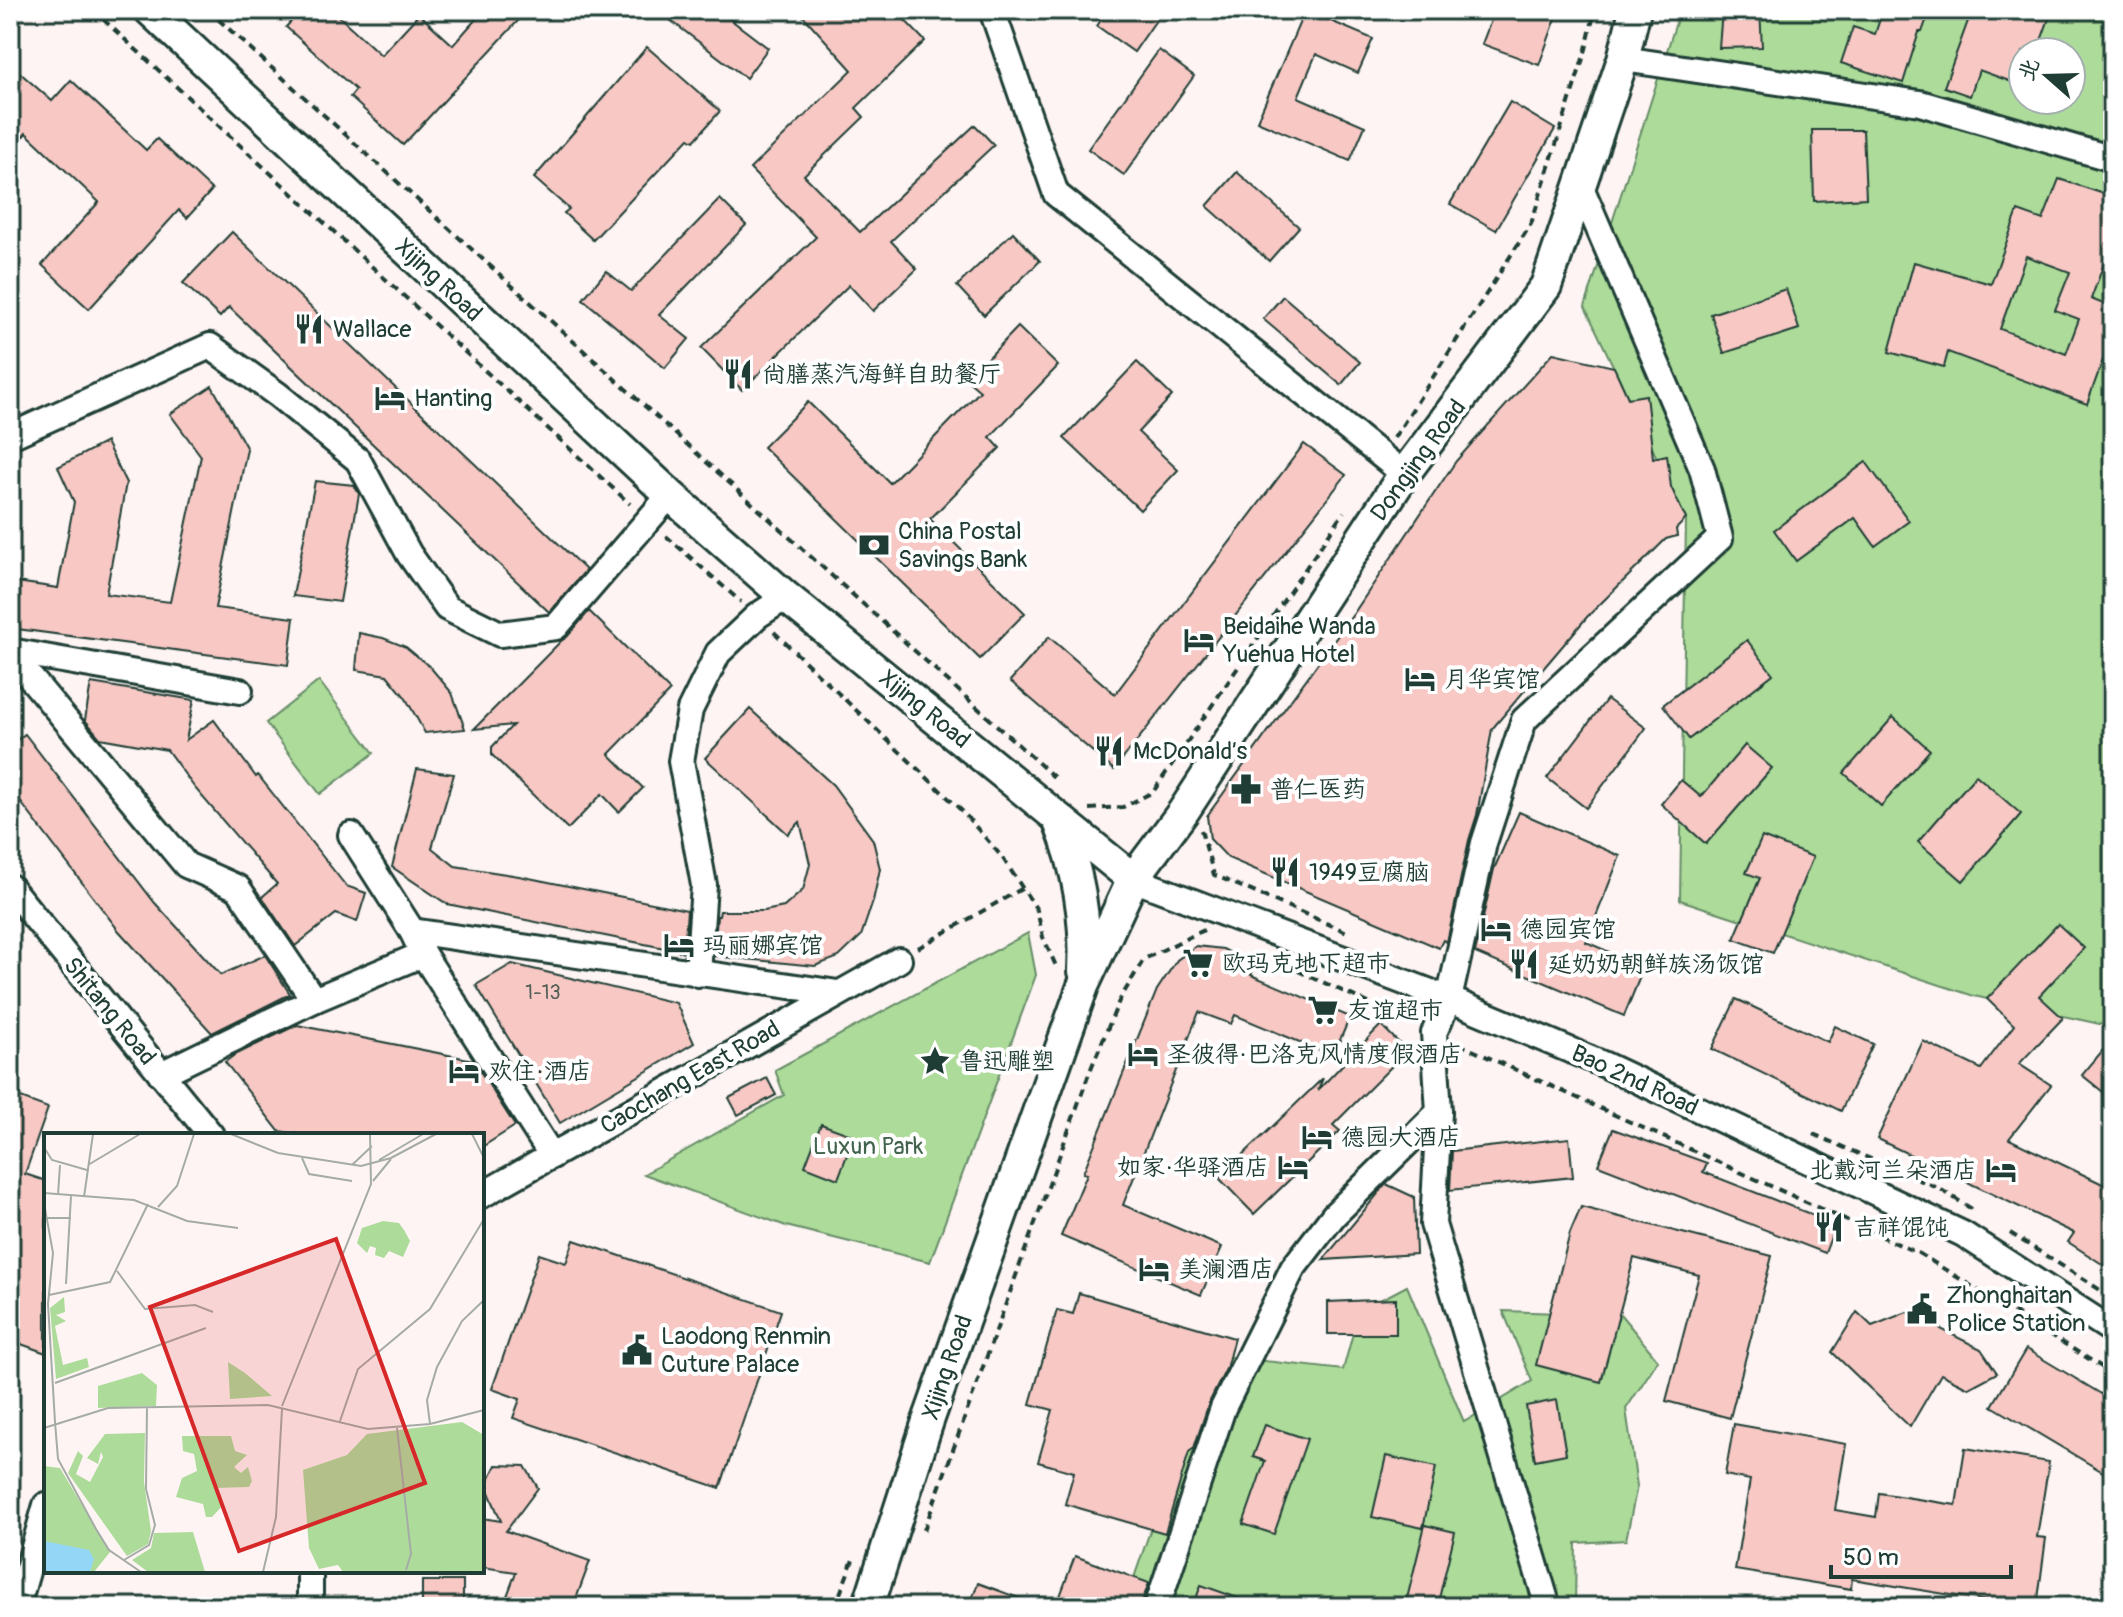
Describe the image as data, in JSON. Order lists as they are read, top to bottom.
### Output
{
  "streets": {
    "main road": ["Xijing Road", "Dongjing Road"],
    "street": ["Shitang Road", "Caochang East Road", "Bao 2nd Road"]
  },
  "crossings": [
    ["Xijing Road", "Dongjing Road"],
    ["Xijing Road", "Bao 2nd Road"],
    ["Dongjing Road", "Bao 2nd Road"]
  ],
  "parks": ["Luxun Park"],
  "places": {
    "restaurant": [
      "Wallace",
      "尚膳蒸汽海鲜自助餐厅",
      "McDonald’s",
      "1949豆腐脑",
      "延奶奶朝鲜族汤饭馆",
      "吉祥馄饨"
    ],
    "hotel": [
      "Hanting",
      "Beidaihe Wanda Yuehua Hotel",
      "月华宾馆",
      "德园宾馆",
      "玛丽娜宾馆",
      "圣彼得·巴洛克风情度假酒店",
      "欢住·酒店",
      "德园大酒店",
      "如家·华驿酒店",
      "北戴河兰朵酒店",
      "美澜酒店"
    ],
    "bank": ["China Postal Savings Bank"],
    "pharmacy": ["普仁医药"],
    "supermarket": ["欧玛克地下超市", "友谊超市"],
    "place": ["鲁迅雕塑"],
    "public building": ["Zhonghaitan Police Station", "Laodong Renmin Cuture Palace"]
  },
  "house_numbers": ["1-13"],
  "scale_bar": "50 m",
  "north": "left"
}
